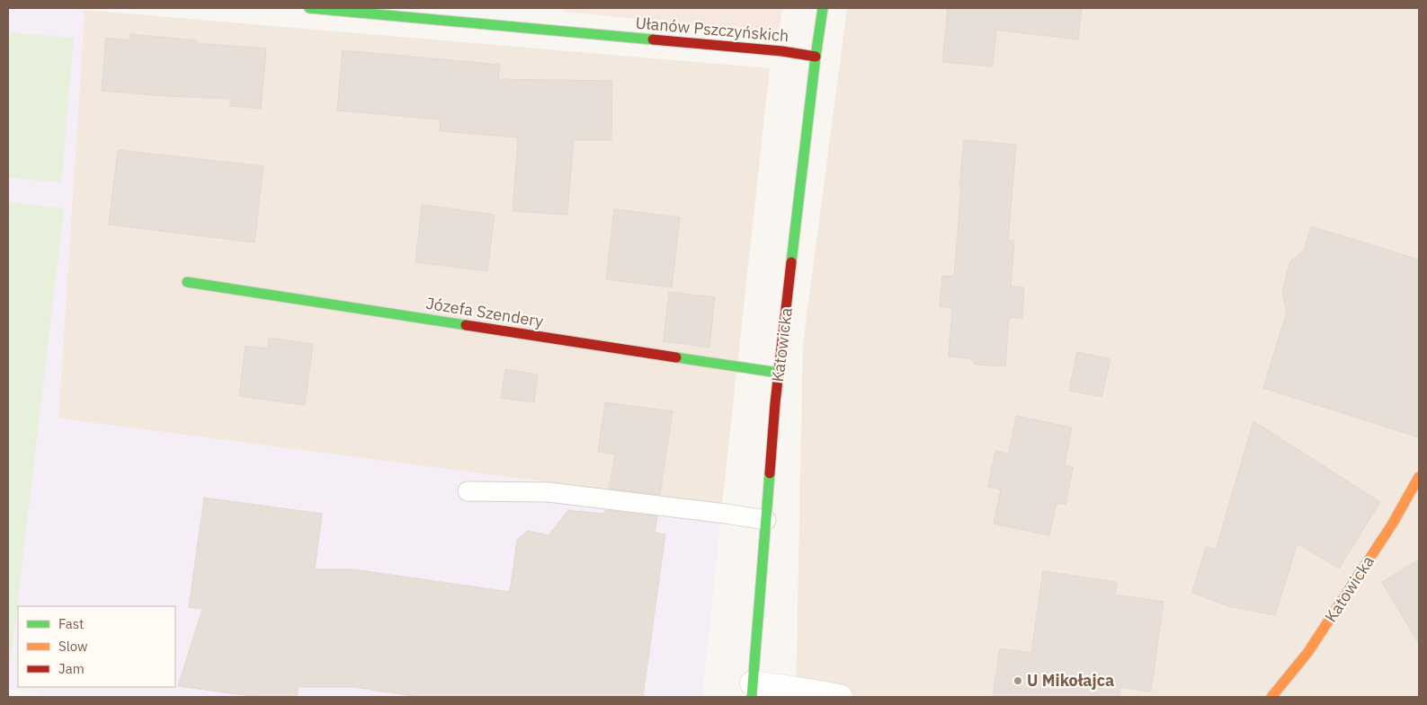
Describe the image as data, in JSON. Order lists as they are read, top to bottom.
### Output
{
  "streets": {
    "street": ["Ułanów Pszczyńskich", "Józefa Szendery", "Katowicka"]
  },
  "crossings": [
    ["Ułanów Pszczyńskich", "Katowicka"],
    ["Józefa Szendery", "Katowicka"]
  ],
  "places": ["U Mikołajca"],
  "legend": ["Fast", "Slow", "Jam"]
}
